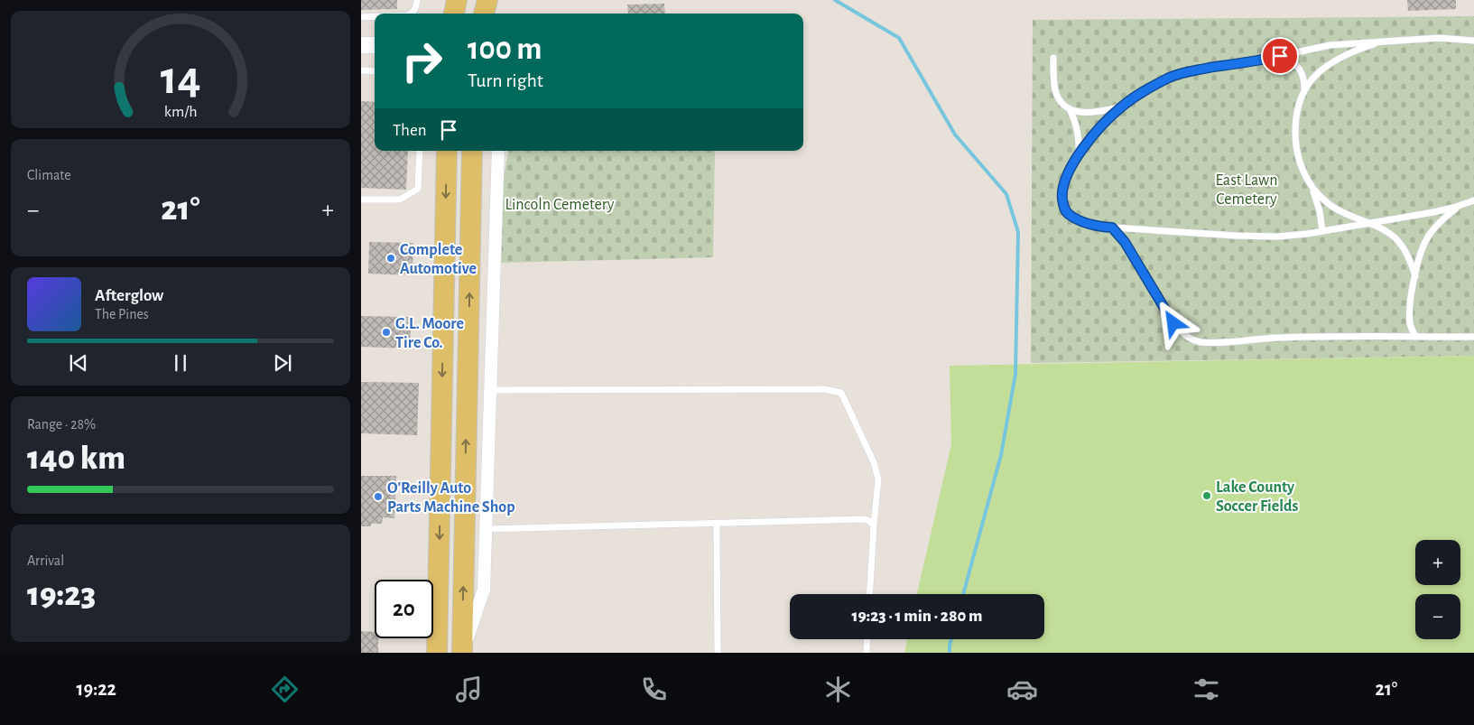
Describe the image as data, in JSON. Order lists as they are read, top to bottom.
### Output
{
  "parks": ["East Lawn Cemetery", "Lincoln Cemetery"],
  "places": [
    "Complete Automotive",
    "G.L. Moore Tire Co.",
    "Lake County Soccer Fields",
    "O'Reilly Auto Parts Machine Shop"
  ],
  "page": {
    "turn": ["100 m", "Turn right"],
    "then": "Then",
    "tile": [
      "Climate",
      ["Range · 28%", "140 km"],
      ["Arrival", "19:23"]
    ],
    "heat": ["−", "21°", "+"],
    "song": ["Afterglow", "The Pines"],
    "map_buttons": ["+", "−"],
    "limit": "20",
    "trip": "19:23 · 1 min · 280 m",
    "tabs": ["19:22", "21°"],
    "gauge": ["14", "km/h"]
  }
}
